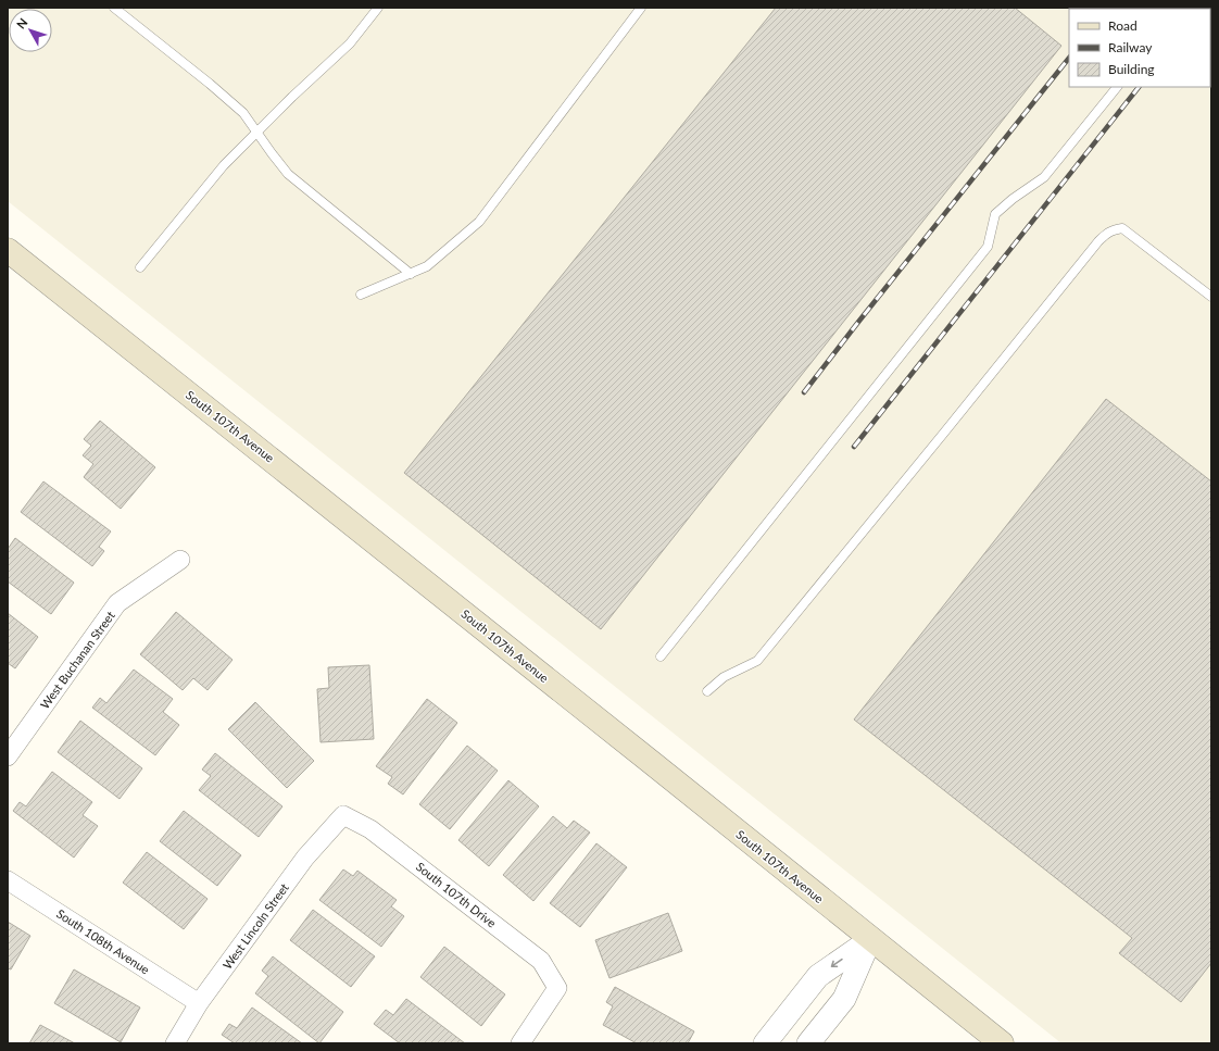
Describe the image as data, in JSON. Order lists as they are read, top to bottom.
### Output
{
  "streets": {
    "main road": ["South 107th Avenue"],
    "street": [
      "West Buchanan Street",
      "South 107th Drive",
      "West Lincoln Street",
      "South 108th Avenue"
    ]
  },
  "crossings": [
    ["South 107th Drive", "West Lincoln Street"],
    ["West Lincoln Street", "South 108th Avenue"]
  ],
  "legend": ["Road", "Railway", "Building"],
  "north": "top left"
}
